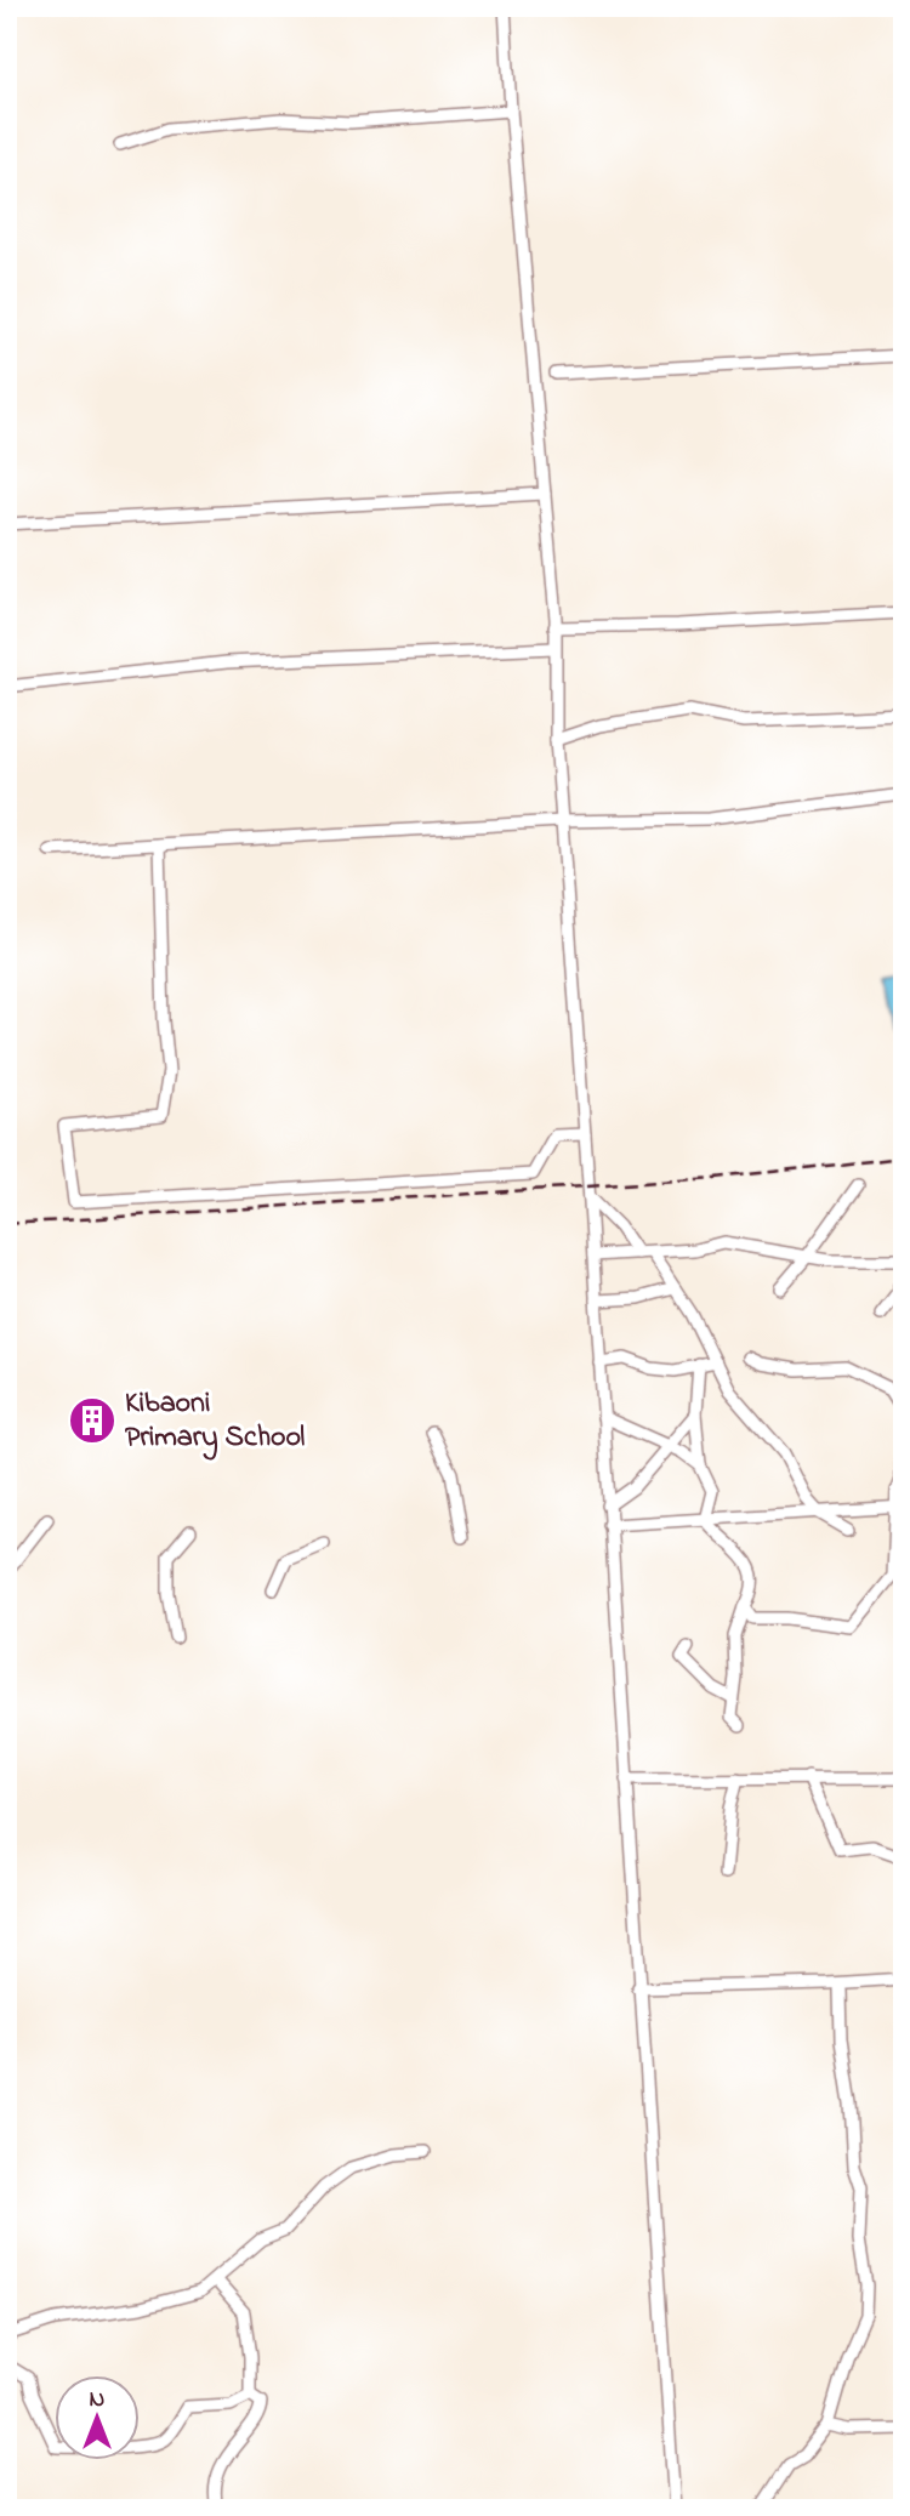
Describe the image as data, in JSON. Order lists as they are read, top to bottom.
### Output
{
  "places": {
    "building": ["Kibaoni Primary School"]
  },
  "north": "top"
}
